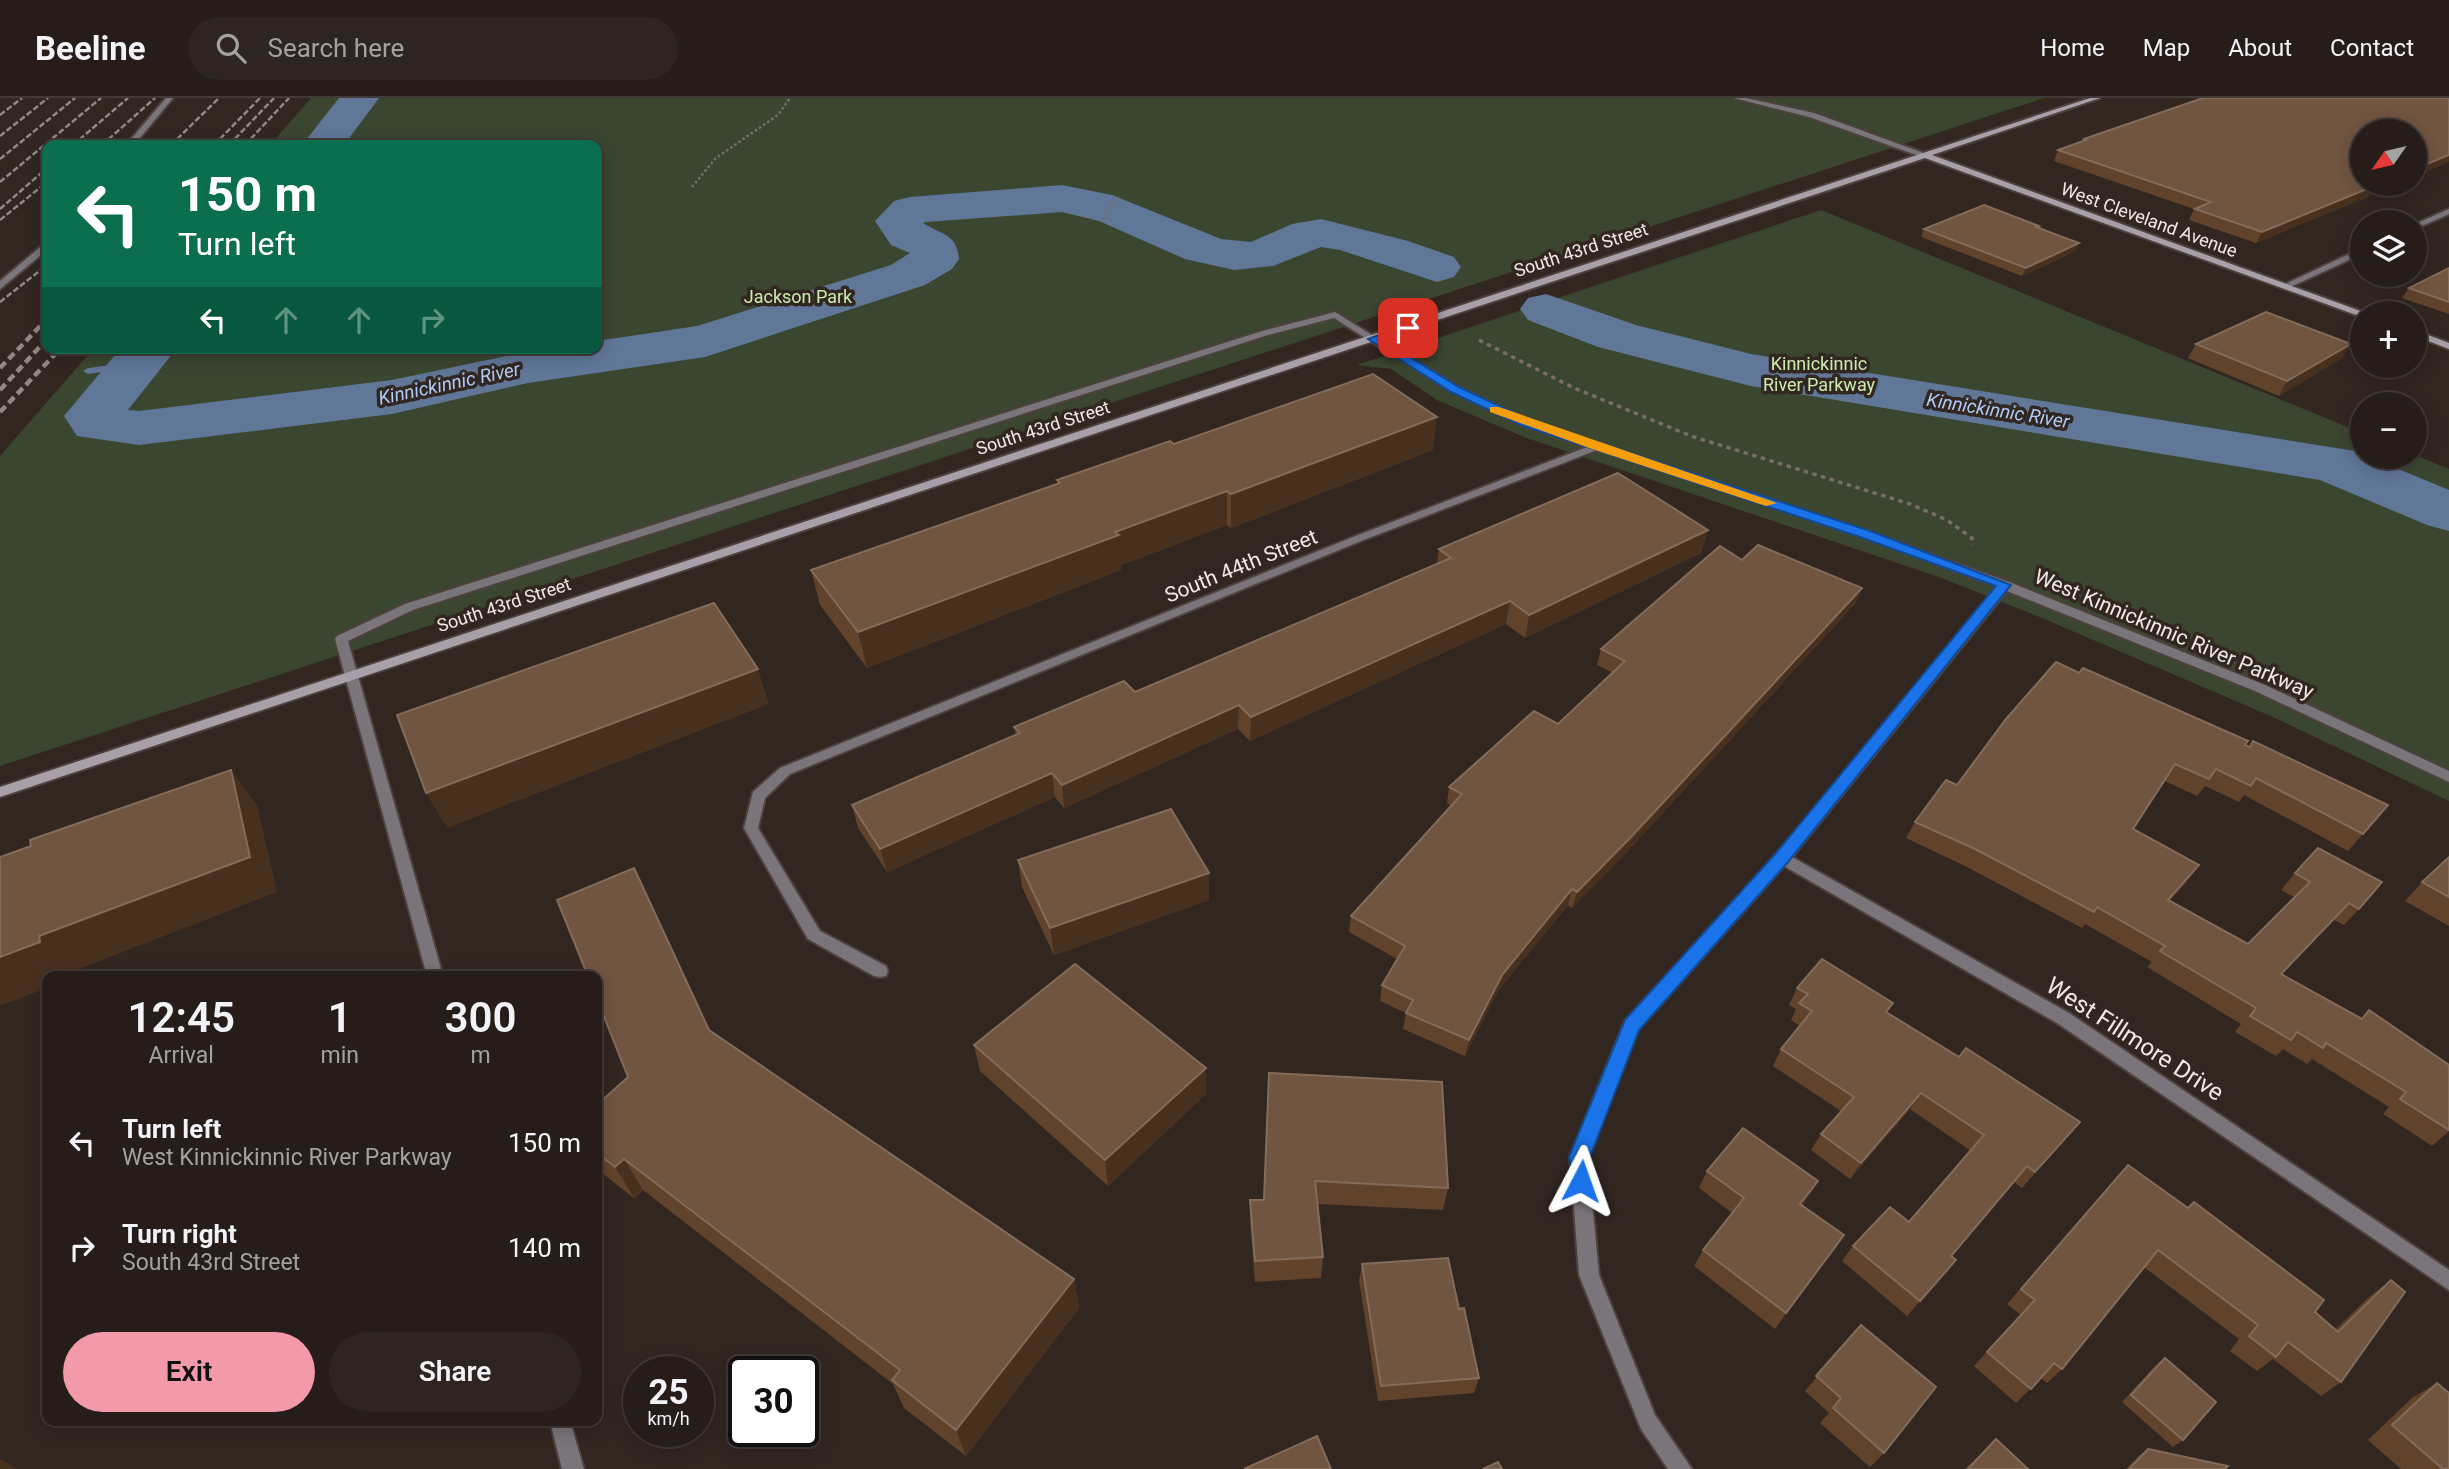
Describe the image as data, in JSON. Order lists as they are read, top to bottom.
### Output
{
  "streets": {
    "main road": ["West Cleveland Avenue", "South 43rd Street"],
    "street": ["South 44th Street", "West Kinnickinnic River Parkway", "West Fillmore Drive"]
  },
  "crossings": [
    ["West Cleveland Avenue", "South 43rd Street"],
    ["South 43rd Street", "West Kinnickinnic River Parkway"],
    ["South 44th Street", "West Kinnickinnic River Parkway"]
  ],
  "water": ["Kinnickinnic River"],
  "parks": ["Jackson Park", "Kinnickinnic River Parkway"],
  "north": "bottom left",
  "page": {
    "header": "Beeline",
    "search": "Search here",
    "nav": [
      "Home",
      "Map",
      "About",
      "Contact"
    ],
    "map_buttons": ["+", "−"],
    "turn": ["150 m", "Turn left"],
    "eta": [
      "12:45",
      "Arrival",
      "1",
      "min",
      "300",
      "m"
    ],
    "list": [
      {
        "name": "Turn left",
        "note": "West Kinnickinnic River Parkway",
        "value": "150 m"
      },
      {
        "name": "Turn right",
        "note": "South 43rd Street",
        "value": "140 m"
      }
    ],
    "buttons": ["Exit", "Share"],
    "speed": "25 km/h",
    "limit": "30"
  }
}
